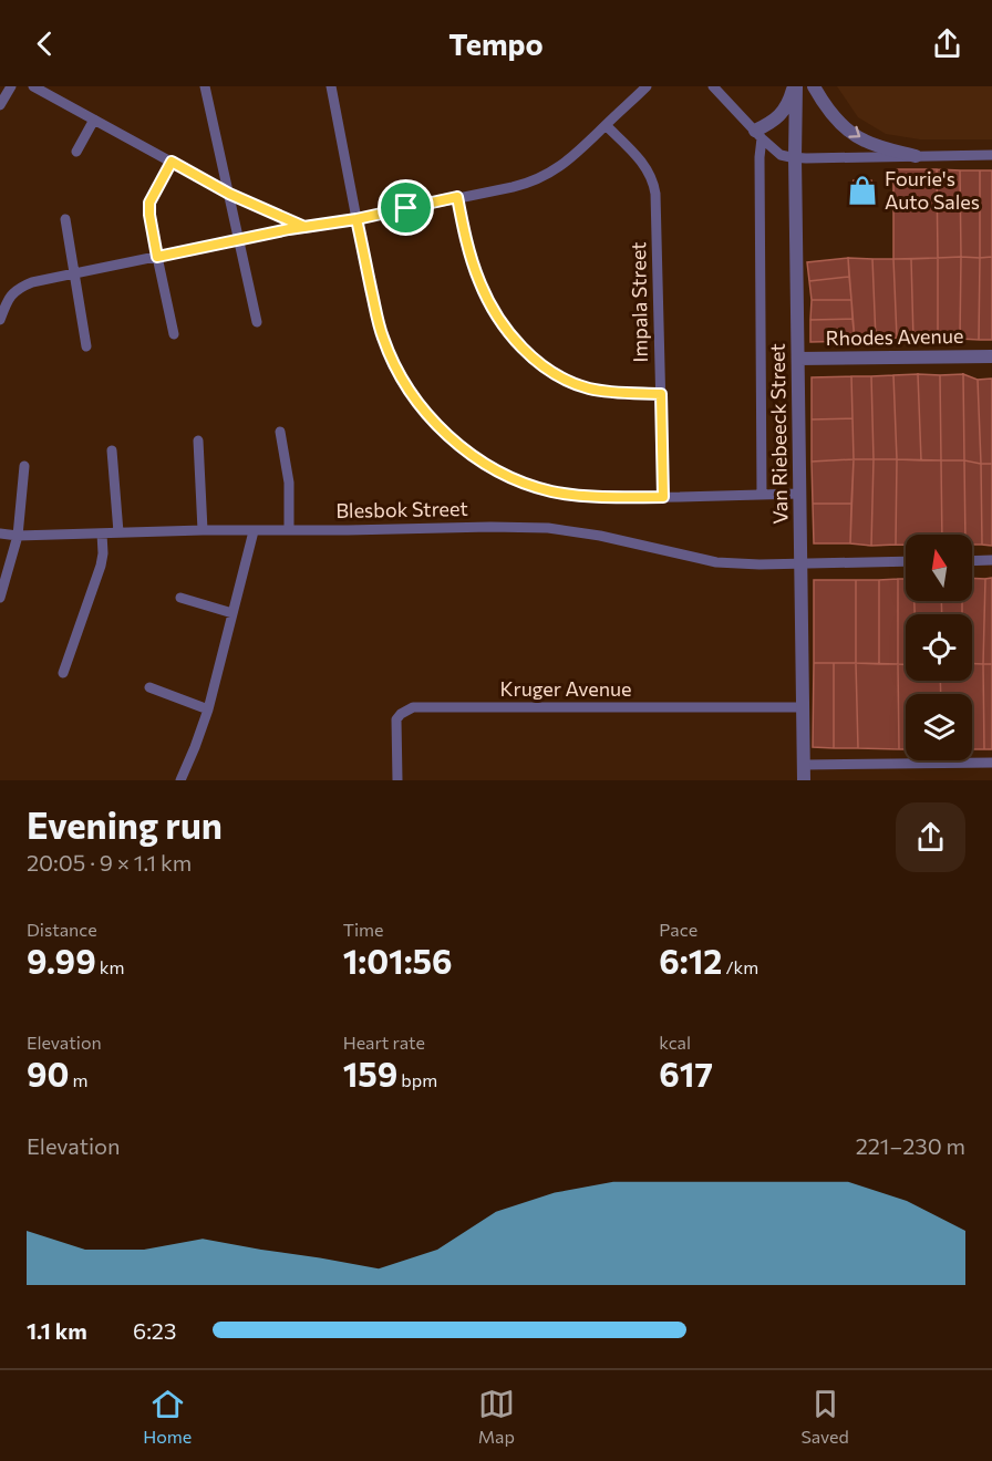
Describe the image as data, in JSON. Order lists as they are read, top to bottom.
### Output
{
  "streets": {
    "street": [
      "Impala Street",
      "Rhodes Avenue",
      "Van Riebeeck Street",
      "Blesbok Street",
      "Kruger Avenue"
    ]
  },
  "crossings": [
    ["Rhodes Avenue", "Van Riebeeck Street"],
    ["Van Riebeeck Street", "Blesbok Street"],
    ["Van Riebeeck Street", "Kruger Avenue"]
  ],
  "places": {
    "shop": ["Fourie's Auto Sales"]
  },
  "north": "top",
  "page": {
    "header": "Tempo",
    "heading": ["Evening run", "20:05 · 9 × 1.1 km"],
    "stats": [
      ["Distance", "9.99 km"],
      ["Time", "1:01:56"],
      ["Pace", "6:12 /km"],
      ["Elevation", "90 m"],
      ["Heart rate", "159 bpm"],
      ["kcal", "617"]
    ],
    "chart": ["Elevation", "221–230 m"],
    "list": [
      {
        "name": "1.1 km",
        "note": "6:23"
      }
    ],
    "tabs": ["Home", "Map", "Saved"]
  }
}
